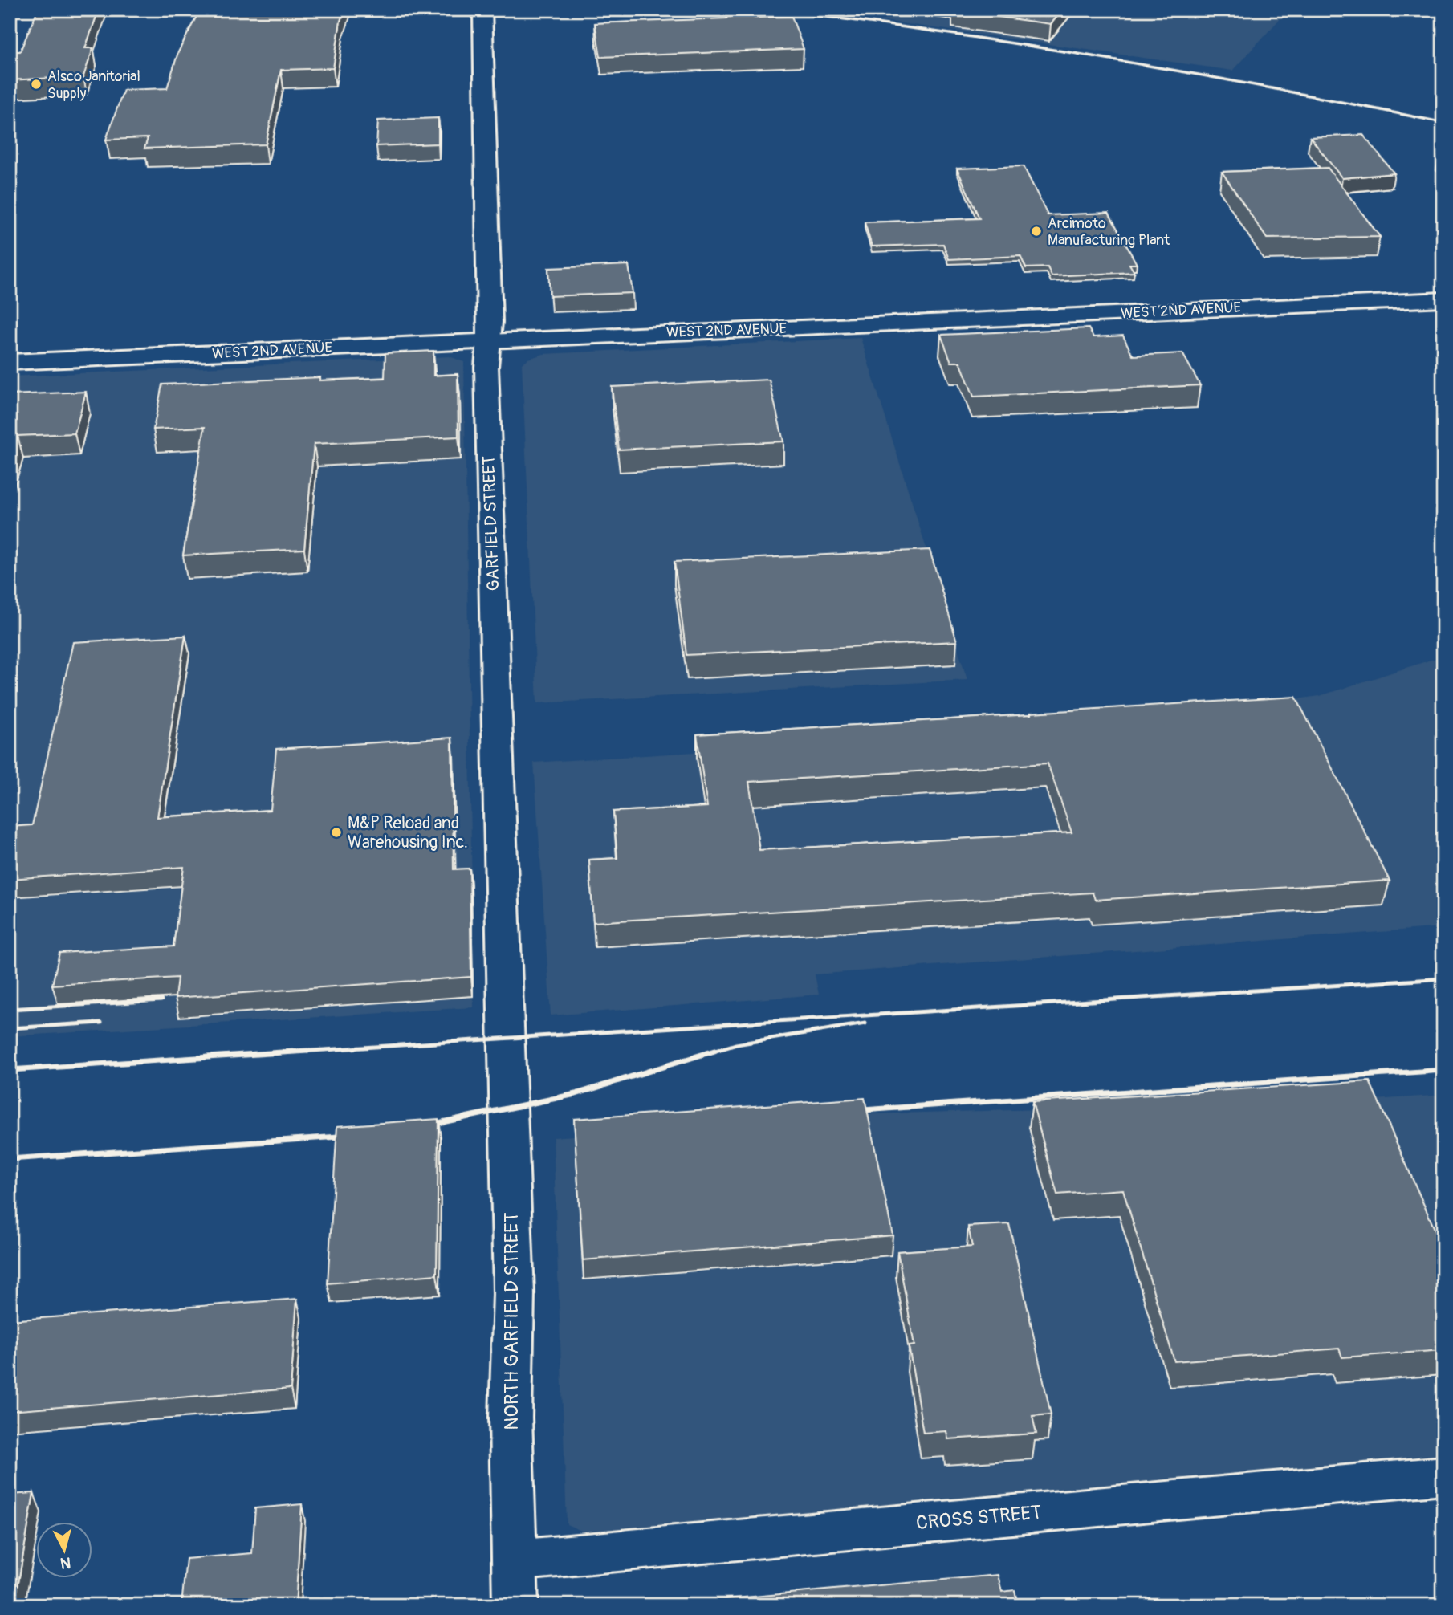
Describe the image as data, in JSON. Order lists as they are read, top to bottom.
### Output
{
  "streets": {
    "street": [
      "WEST 2ND AVENUE",
      "GARFIELD STREET",
      "NORTH GARFIELD STREET",
      "CROSS STREET"
    ]
  },
  "crossings": [
    ["WEST 2ND AVENUE", "GARFIELD STREET"],
    ["GARFIELD STREET", "NORTH GARFIELD STREET"],
    ["NORTH GARFIELD STREET", "CROSS STREET"]
  ],
  "places": ["Alsco Janitorial Supply", "Arcimoto Manufacturing Plant", "M&P Reload and Warehousing Inc."],
  "north": "bottom"
}
